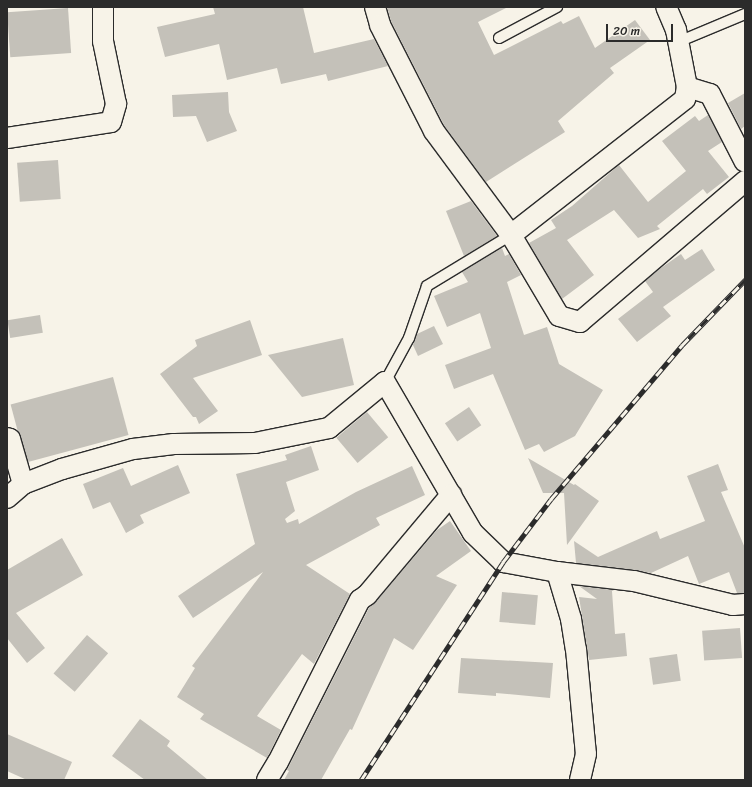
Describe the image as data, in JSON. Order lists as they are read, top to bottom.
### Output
{
  "scale_bar": "20 m"
}
